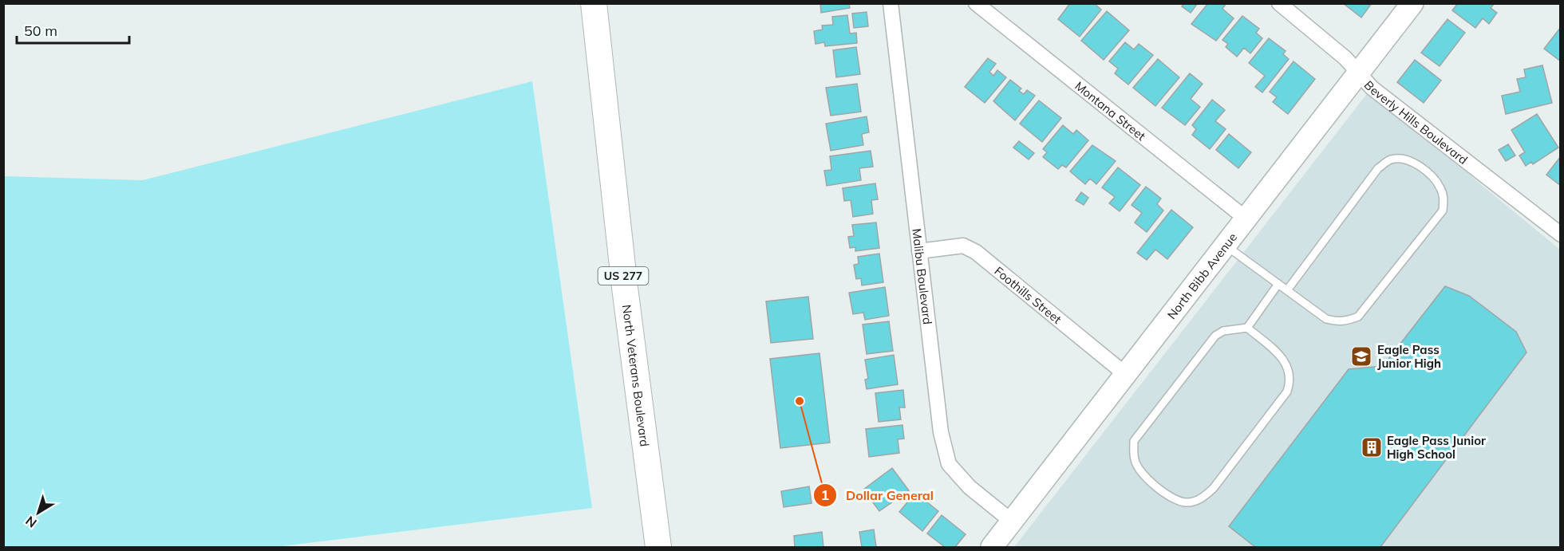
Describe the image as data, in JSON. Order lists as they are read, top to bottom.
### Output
{
  "streets": {
    "highway": ["US 277", "North Veterans Boulevard"],
    "main road": ["North Bibb Avenue"],
    "street": [
      "Montana Street",
      "Beverly Hills Boulevard",
      "Malibu Boulevard",
      "Foothills Street"
    ]
  },
  "crossings": [
    ["Montana Street", "North Bibb Avenue"],
    ["Beverly Hills Boulevard", "North Bibb Avenue"],
    ["North Bibb Avenue", "Malibu Boulevard"],
    ["North Bibb Avenue", "Foothills Street"],
    ["Malibu Boulevard", "Foothills Street"]
  ],
  "places": {
    "school or university": ["Eagle Pass Junior High"],
    "other": ["Dollar General"],
    "building": ["Eagle Pass Junior High School"]
  },
  "scale_bar": "50 m",
  "north": "bottom left"
}
